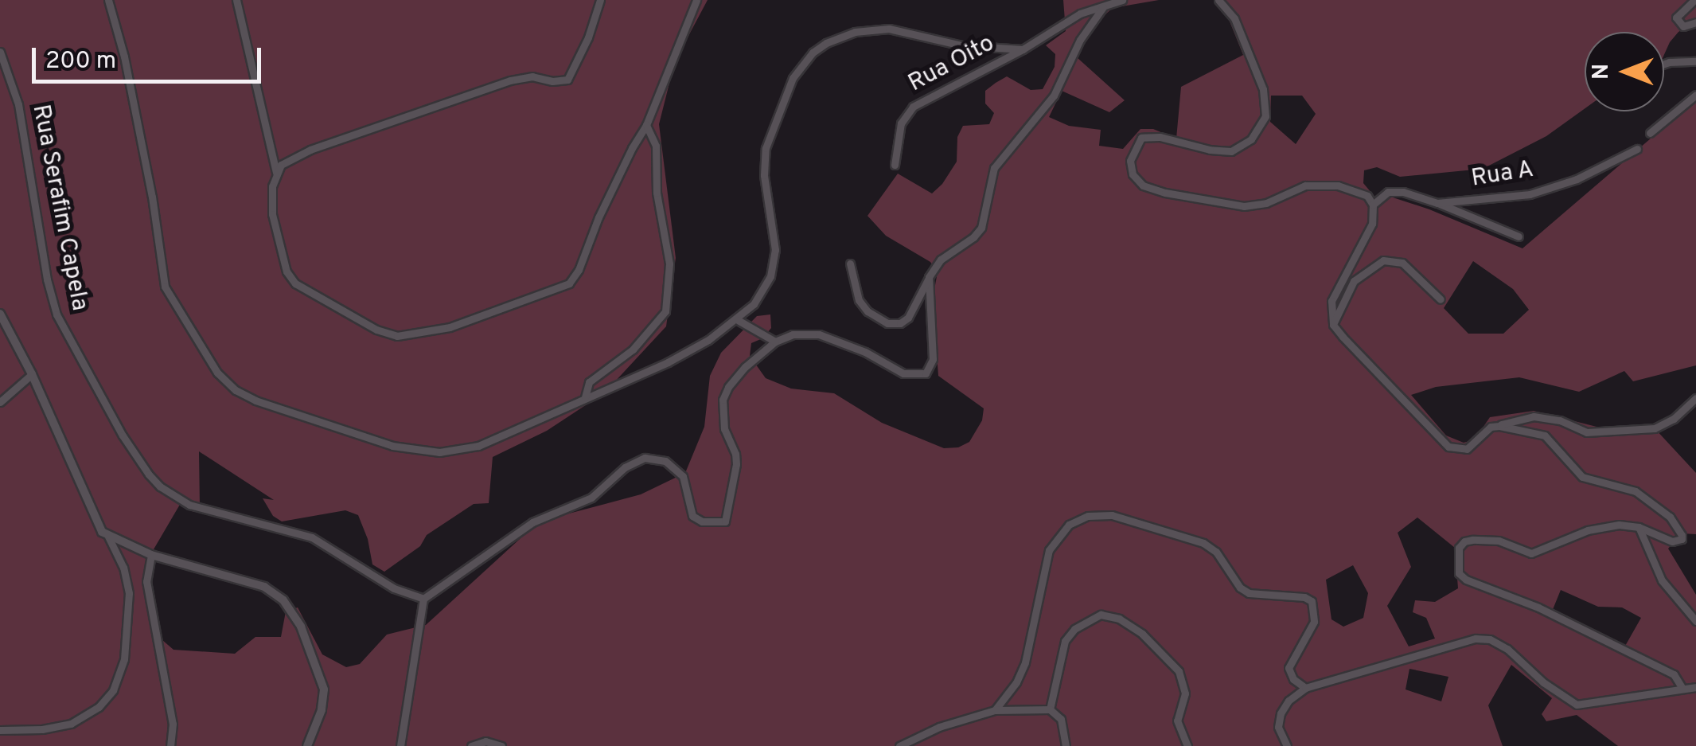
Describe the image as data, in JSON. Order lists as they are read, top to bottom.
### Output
{
  "streets": {
    "street": ["Rua Oito", "Rua A", "Rua Serafim Capela"]
  },
  "scale_bar": "200 m",
  "north": "left"
}
